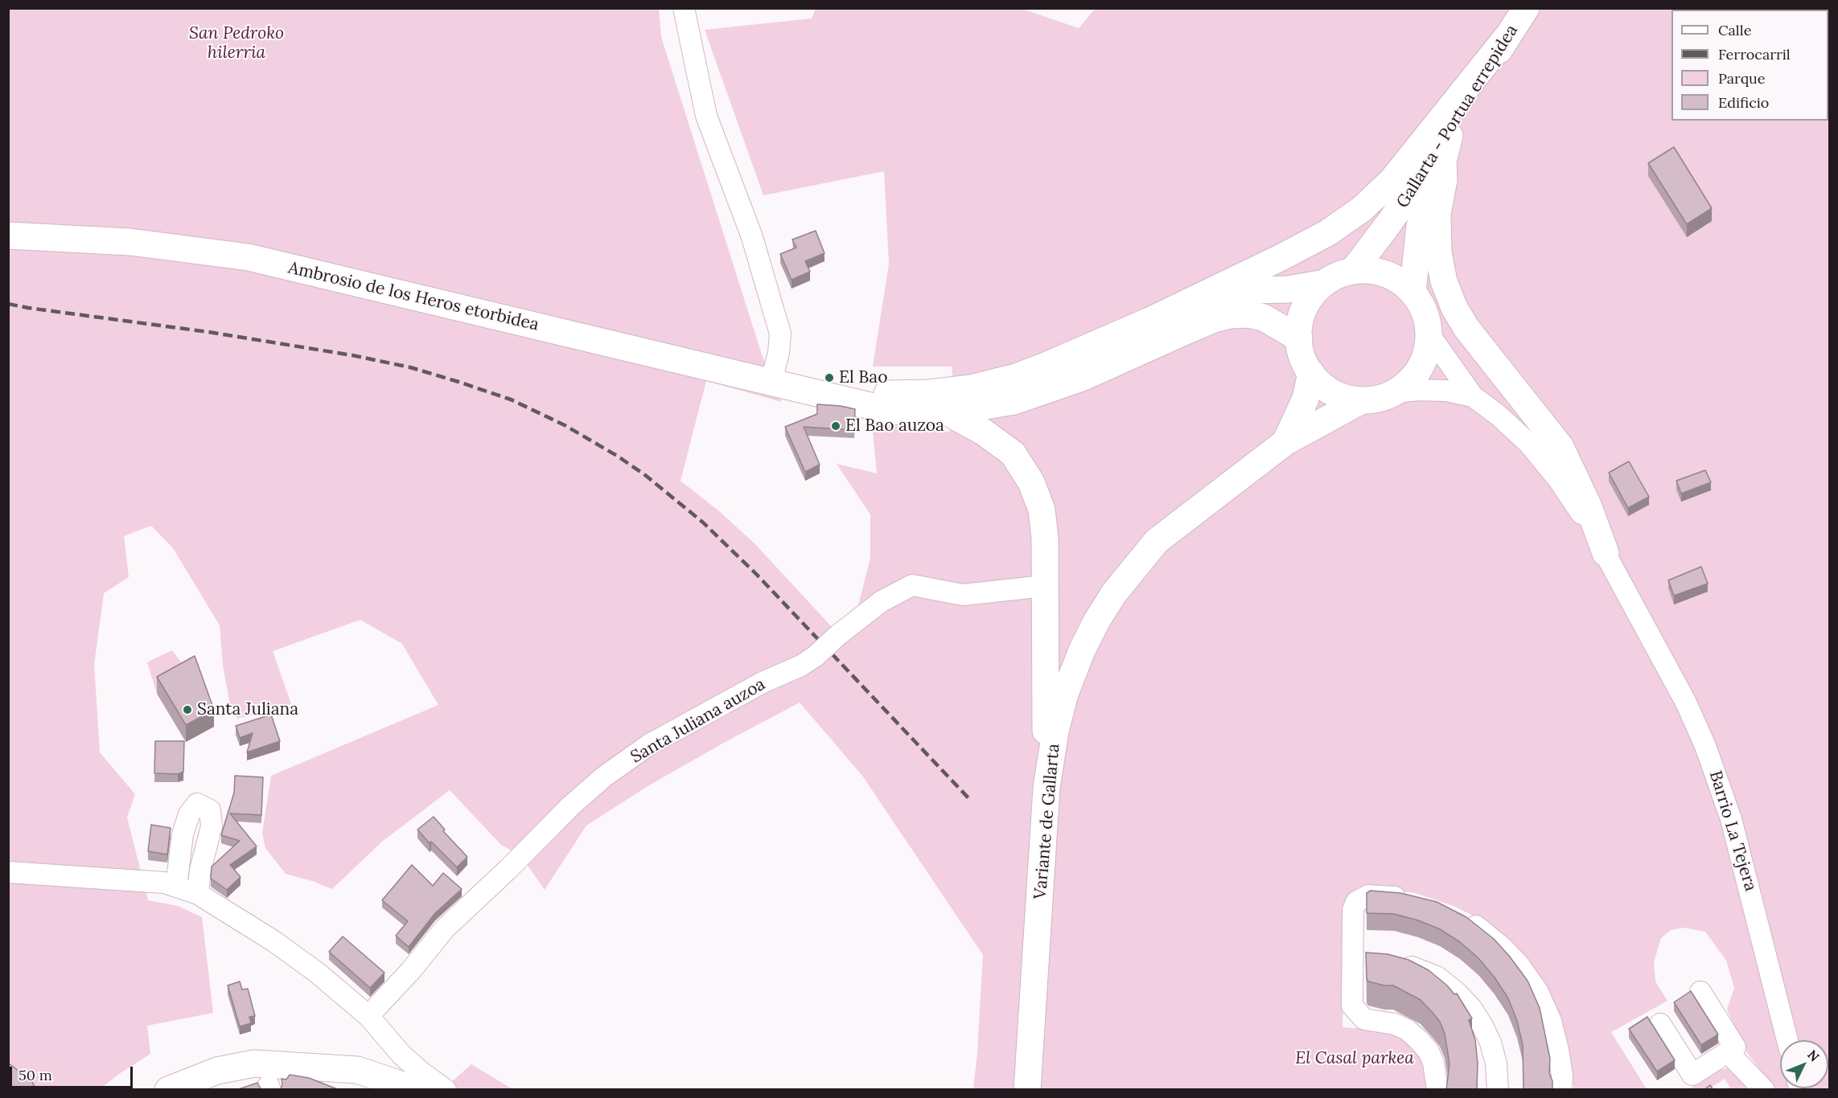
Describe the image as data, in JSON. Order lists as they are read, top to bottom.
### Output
{
  "streets": {
    "main road": ["Gallarta - Portua errepidea", "Ambrosio de los Heros etorbidea", "Variante de Gallarta"],
    "street": ["Santa Juliana auzoa", "Barrio La Tejera"]
  },
  "crossings": [
    ["Gallarta - Portua errepidea", "Variante de Gallarta"]
  ],
  "parks": ["San Pedroko hilerria", "El Casal parkea"],
  "places": ["El Bao", "El Bao auzoa", "Santa Juliana"],
  "legend": [
    "Calle",
    "Ferrocarril",
    "Parque",
    "Edificio"
  ],
  "scale_bar": "50 m",
  "north": "top right"
}
